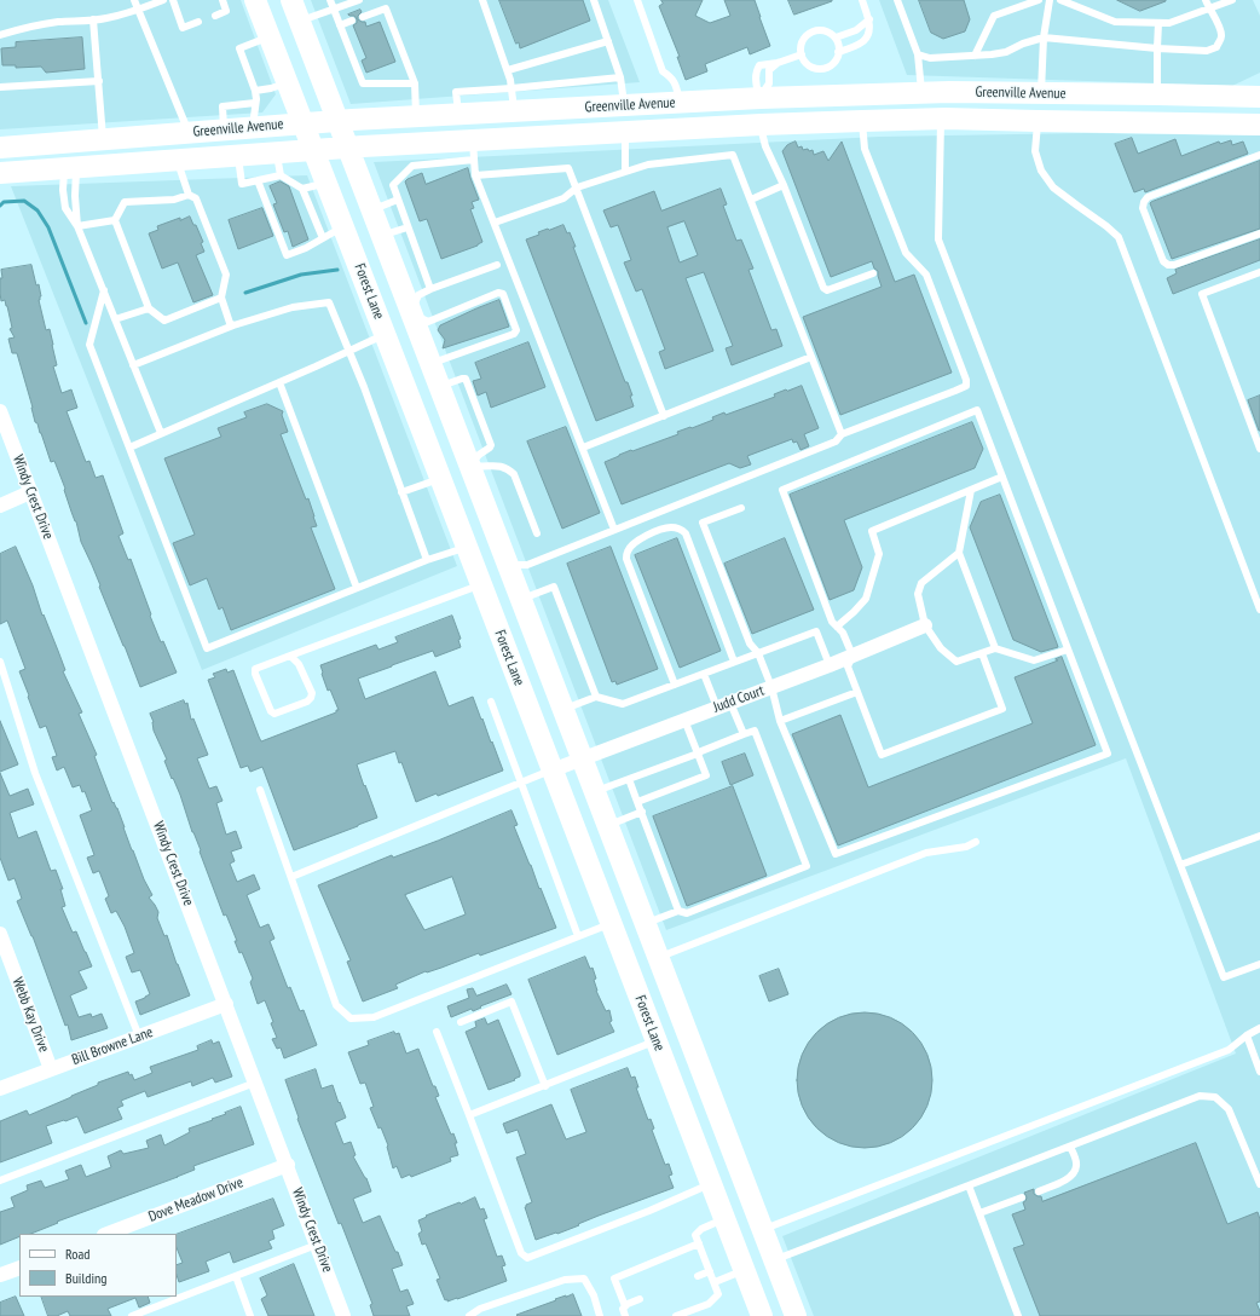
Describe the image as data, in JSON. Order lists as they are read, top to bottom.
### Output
{
  "streets": {
    "main road": ["Greenville Avenue", "Forest Lane"],
    "street": [
      "Windy Crest Drive",
      "Judd Court",
      "Webb Kay Drive",
      "Bill Browne Lane",
      "Dove Meadow Drive"
    ]
  },
  "crossings": [
    ["Greenville Avenue", "Forest Lane"],
    ["Forest Lane", "Judd Court"],
    ["Windy Crest Drive", "Bill Browne Lane"],
    ["Windy Crest Drive", "Dove Meadow Drive"],
    ["Webb Kay Drive", "Bill Browne Lane"]
  ],
  "legend": ["Road", "Building"]
}
